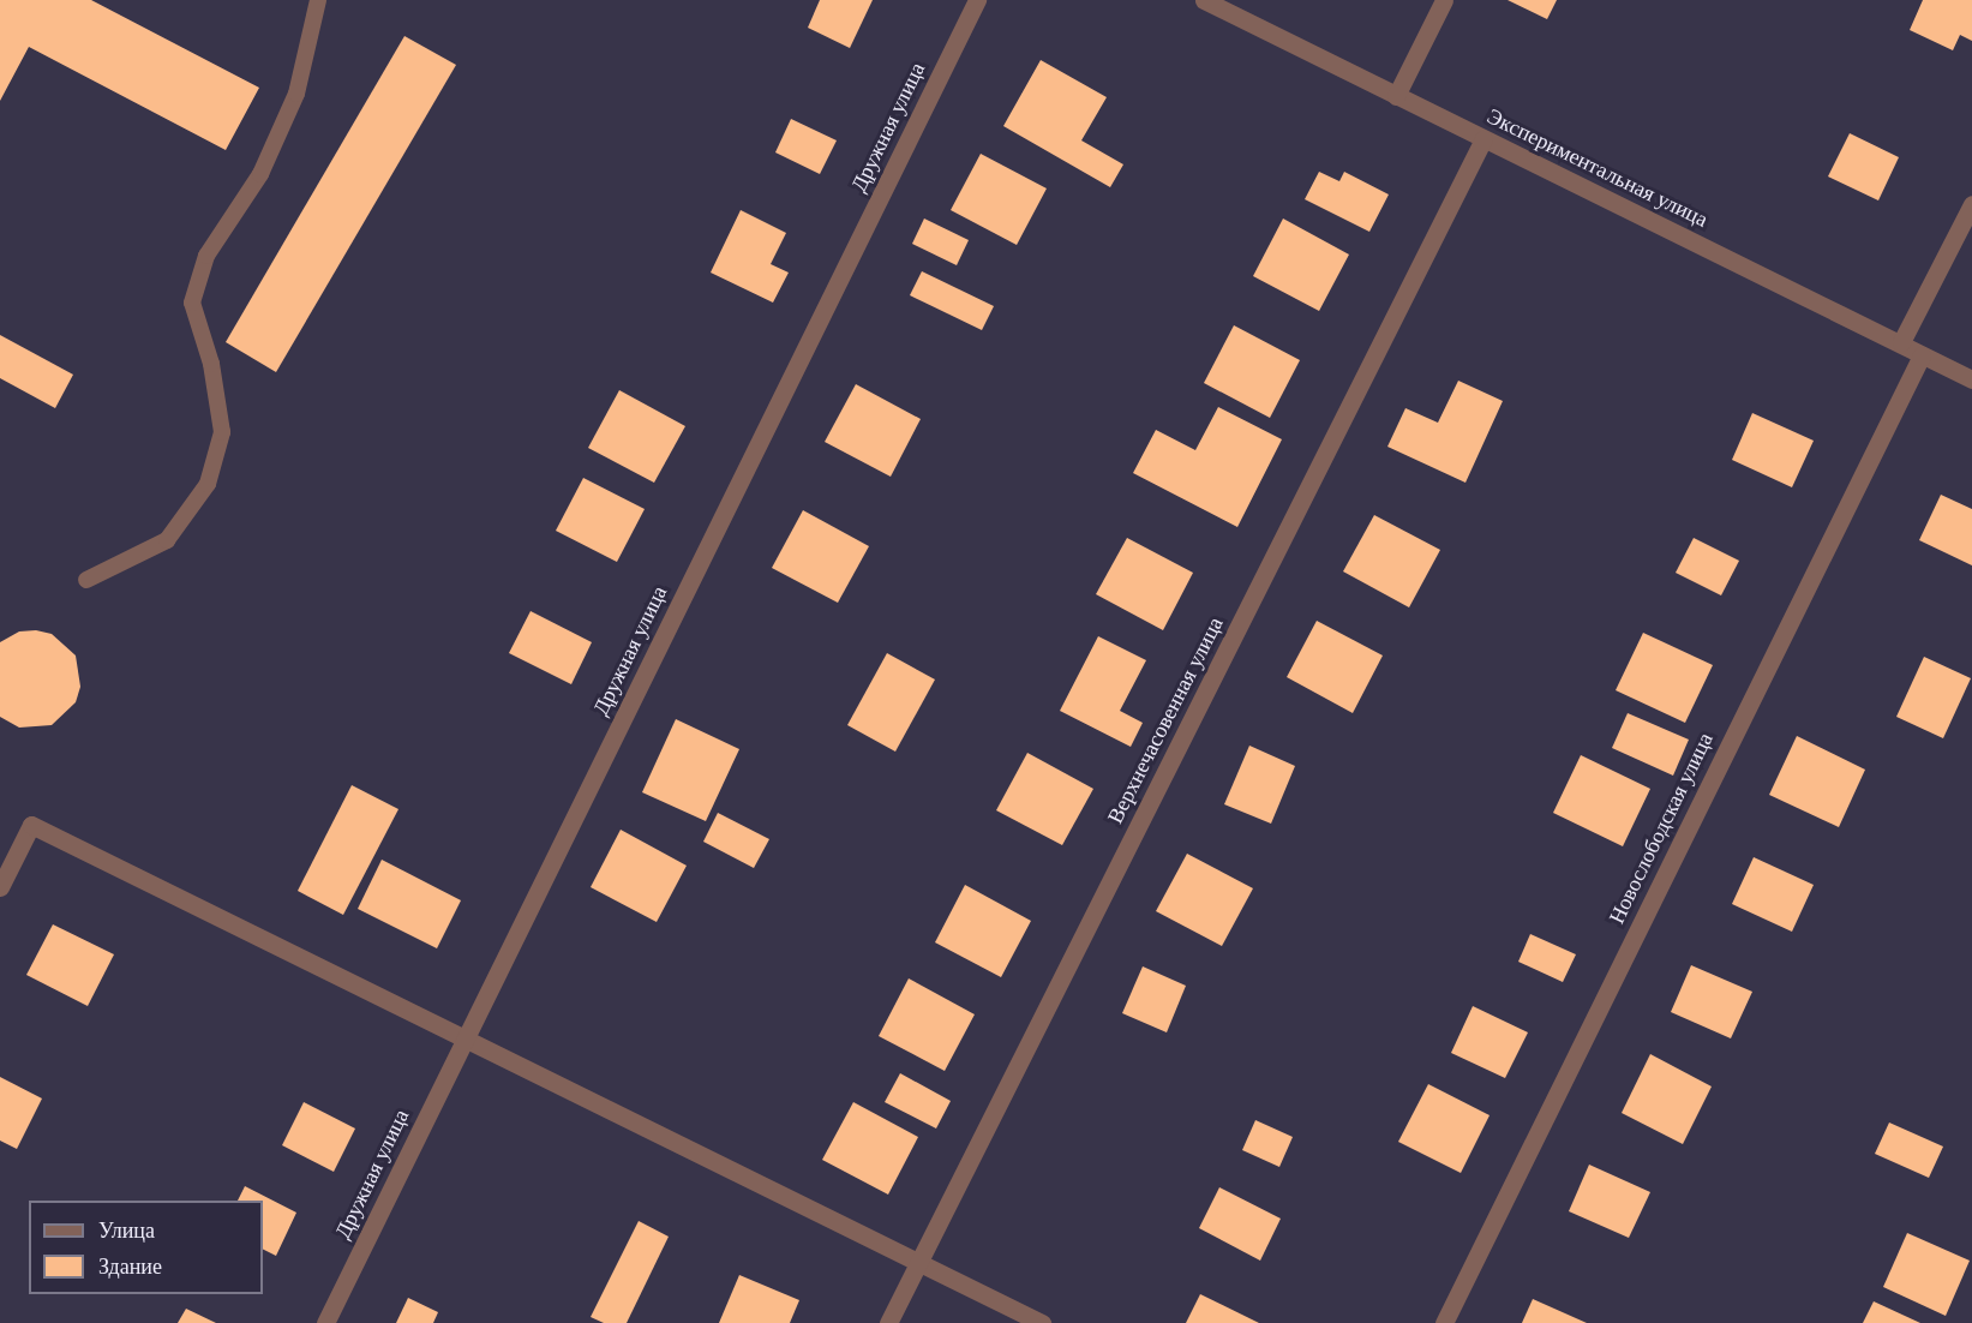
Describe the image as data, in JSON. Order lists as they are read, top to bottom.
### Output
{
  "streets": {
    "street": [
      "Дружная улица",
      "Экспериментальная улица",
      "Верхнечасовенная улица",
      "Новослободская улица"
    ]
  },
  "crossings": [
    ["Экспериментальная улица", "Верхнечасовенная улица"],
    ["Экспериментальная улица", "Новослободская улица"]
  ],
  "legend": ["Улица", "Здание"]
}
